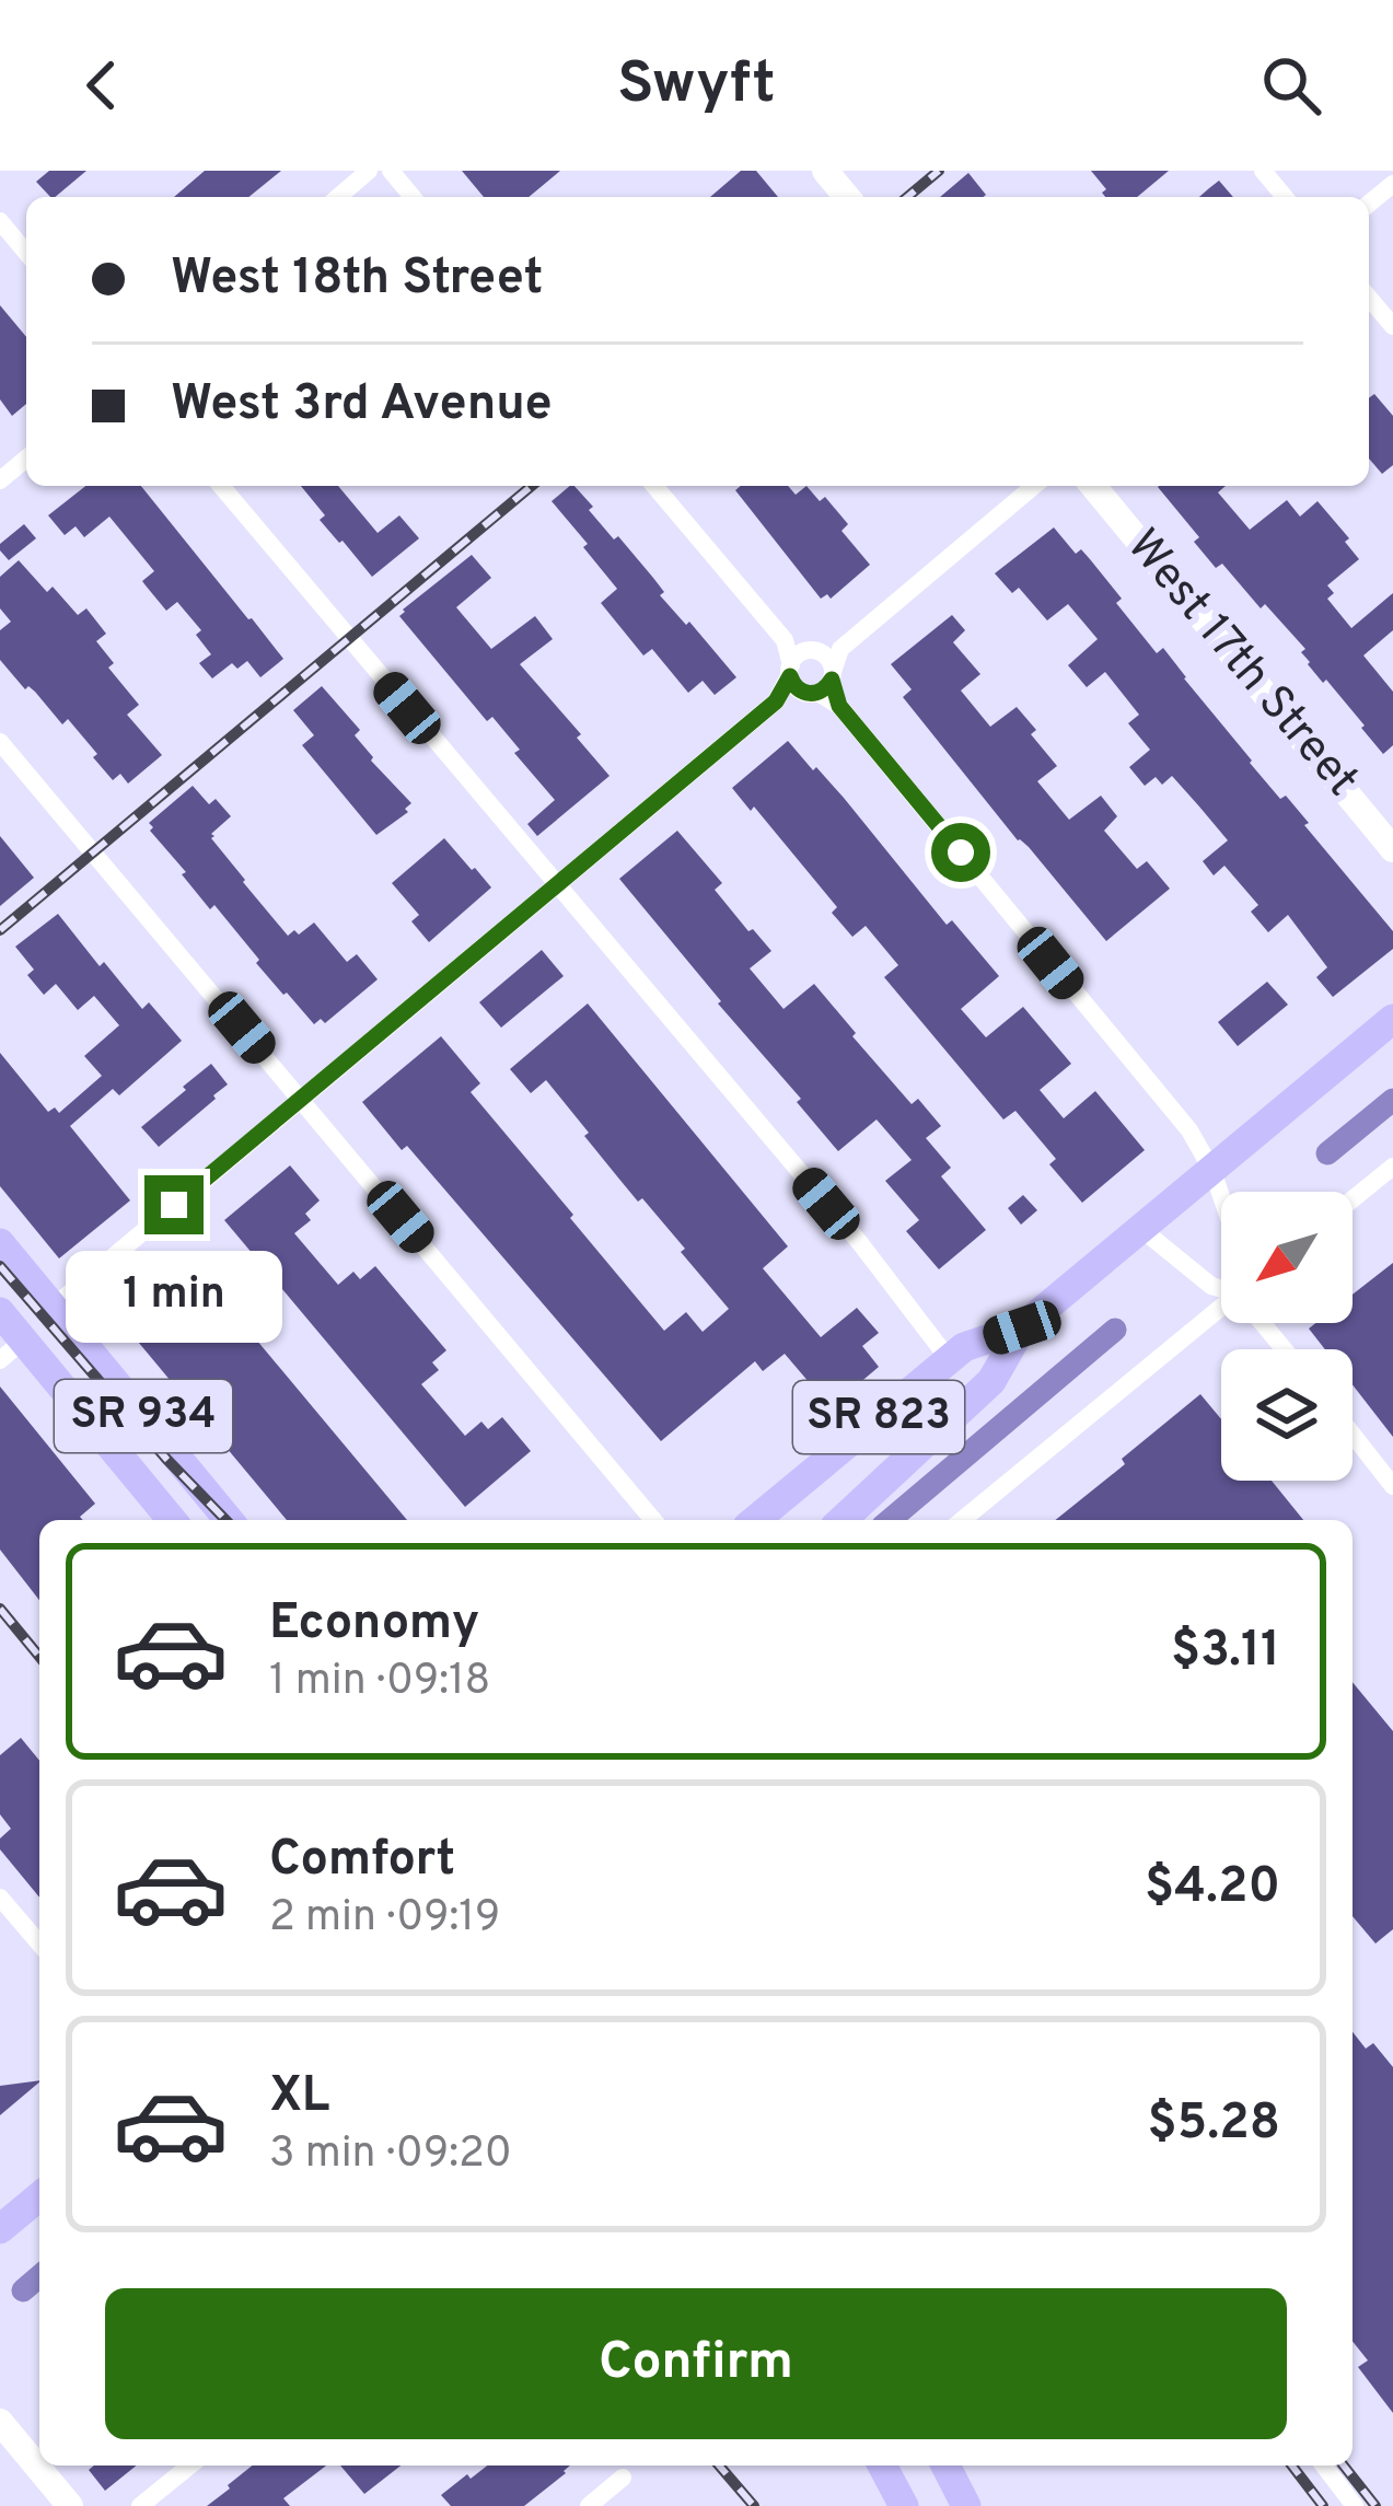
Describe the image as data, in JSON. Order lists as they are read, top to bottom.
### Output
{
  "streets": {
    "main road": ["SR 934", "SR 823"],
    "street": ["West 17th Street"]
  },
  "north": "bottom left",
  "page": {
    "header": "Swyft",
    "banner": ["West 18th Street", "West 3rd Avenue"],
    "bubble": "1 min",
    "list": [
      {
        "name": "Economy",
        "note": "1 min · 09:18",
        "value": "$3.11"
      },
      {
        "name": "Comfort",
        "note": "2 min · 09:19",
        "value": "$4.20"
      },
      {
        "name": "XL",
        "note": "3 min · 09:20",
        "value": "$5.28"
      }
    ],
    "buttons": "Confirm"
  }
}
